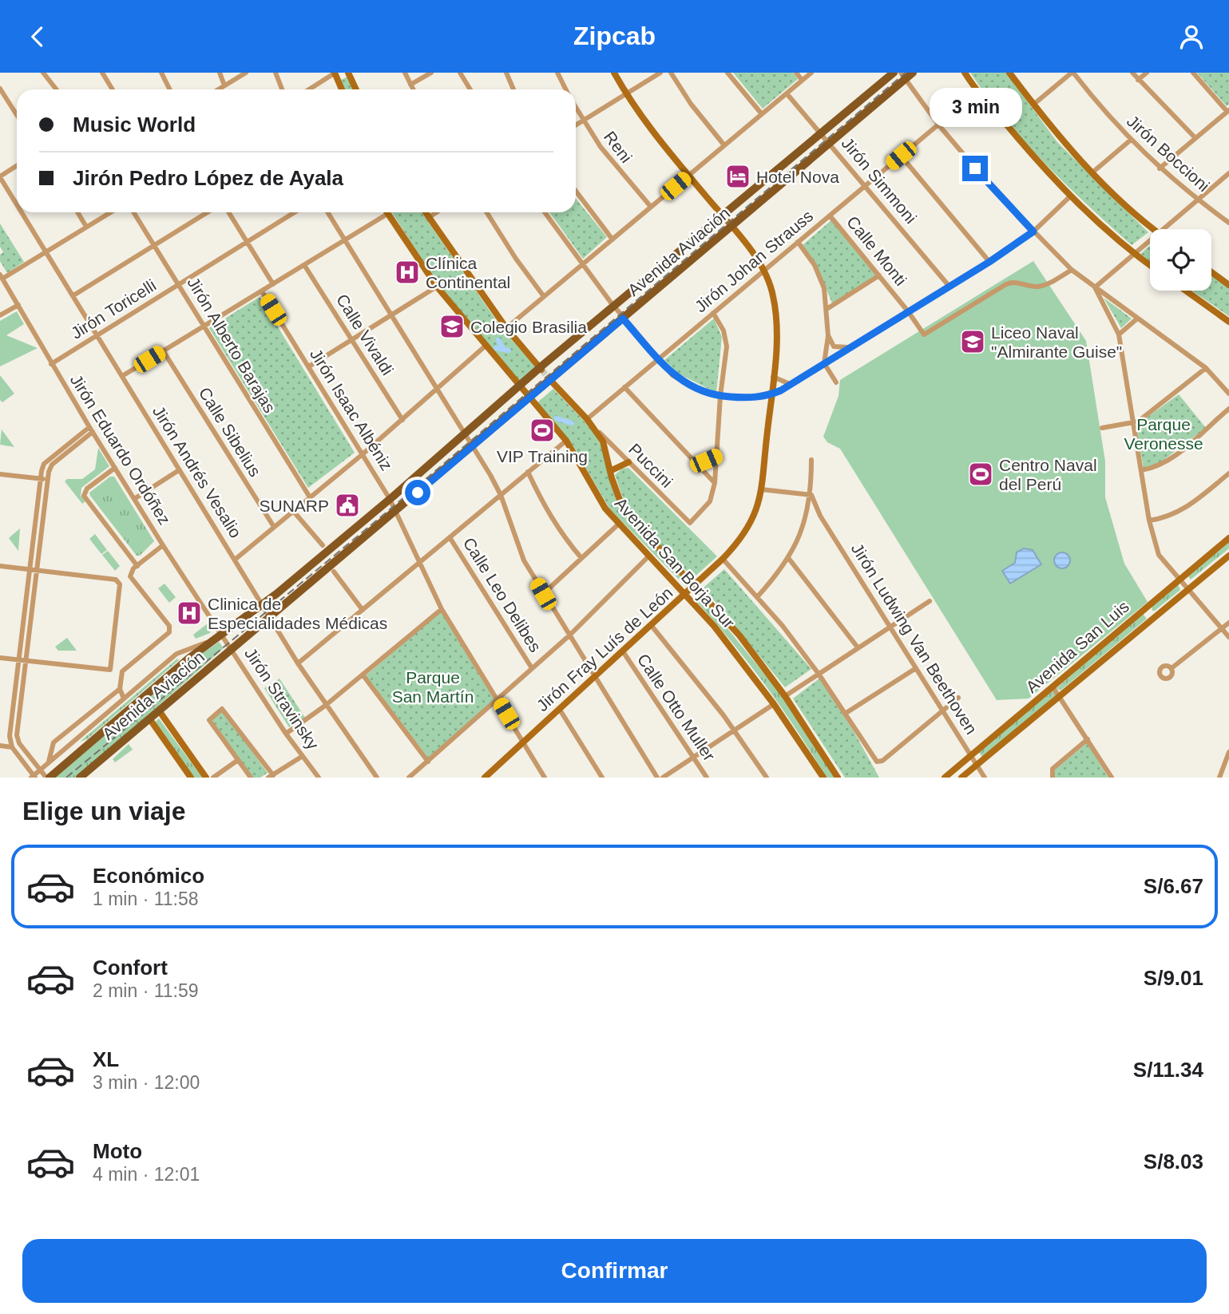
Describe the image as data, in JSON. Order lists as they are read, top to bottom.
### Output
{
  "streets": {
    "main road": [
      "Avenida Aviación",
      "Avenida San Borja Sur",
      "Avenida San Luis",
      "Jirón Fray Luís de León"
    ],
    "street": [
      "Reni",
      "Jirón Boccioni",
      "Jirón Simmoni",
      "Calle Monti",
      "Jirón Johan Strauss",
      "Jirón Toricelli",
      "Calle Vivaldi",
      "Jirón Alberto Barajas",
      "Jirón Isaac Albéniz",
      "Calle Sibelius",
      "Jirón Eduardo Ordóñez",
      "Puccini",
      "Jirón Andrés Vesalio",
      "Calle Leo Delibes",
      "Jirón Ludwing Van Beethoven",
      "Jirón Stravinsky",
      "Calle Otto Muller"
    ]
  },
  "crossings": [
    ["Jirón Simmoni", "Avenida Aviación"],
    ["Jirón Simmoni", "Jirón Johan Strauss"],
    ["Calle Monti", "Jirón Johan Strauss"],
    ["Avenida Aviación", "Jirón Isaac Albéniz"],
    ["Avenida Aviación", "Jirón Eduardo Ordóñez"],
    ["Avenida Aviación", "Jirón Andrés Vesalio"],
    ["Avenida Aviación", "Avenida San Borja Sur"],
    ["Avenida Aviación", "Jirón Fray Luís de León"],
    ["Avenida Aviación", "Jirón Stravinsky"],
    ["Jirón Johan Strauss", "Avenida San Borja Sur"],
    ["Jirón Johan Strauss", "Jirón Fray Luís de León"],
    ["Jirón Toricelli", "Jirón Alberto Barajas"],
    ["Jirón Toricelli", "Jirón Eduardo Ordóñez"],
    ["Jirón Toricelli", "Jirón Andrés Vesalio"],
    ["Jirón Isaac Albéniz", "Jirón Fray Luís de León"],
    ["Jirón Eduardo Ordóñez", "Jirón Stravinsky"],
    ["Puccini", "Avenida San Borja Sur"],
    ["Avenida San Borja Sur", "Jirón Fray Luís de León"],
    ["Jirón Ludwing Van Beethoven", "Avenida San Luis"],
    ["Jirón Fray Luís de León", "Calle Otto Muller"]
  ],
  "parks": ["Parque Veronesse", "Parque San Martín"],
  "places": {
    "hotel": ["Hotel Nova"],
    "hospital": ["Clínica Continental", "Clinica de Especialidades Médicas"],
    "school or university": ["Colegio Brasilia", "Liceo Naval \"Almirante Guise\""],
    "sports": ["VIP Training", "Centro Naval del Perú"],
    "public building": ["SUNARP"]
  },
  "page": {
    "header": "Zipcab",
    "bubble": "3 min",
    "banner": ["Music World", "Jirón Pedro López de Ayala"],
    "heading": "Elige un viaje",
    "list": [
      {
        "name": "Económico",
        "note": "1 min · 11:58",
        "value": "S/6.67"
      },
      {
        "name": "Confort",
        "note": "2 min · 11:59",
        "value": "S/9.01"
      },
      {
        "name": "XL",
        "note": "3 min · 12:00",
        "value": "S/11.34"
      },
      {
        "name": "Moto",
        "note": "4 min · 12:01",
        "value": "S/8.03"
      }
    ],
    "buttons": "Confirmar"
  }
}
